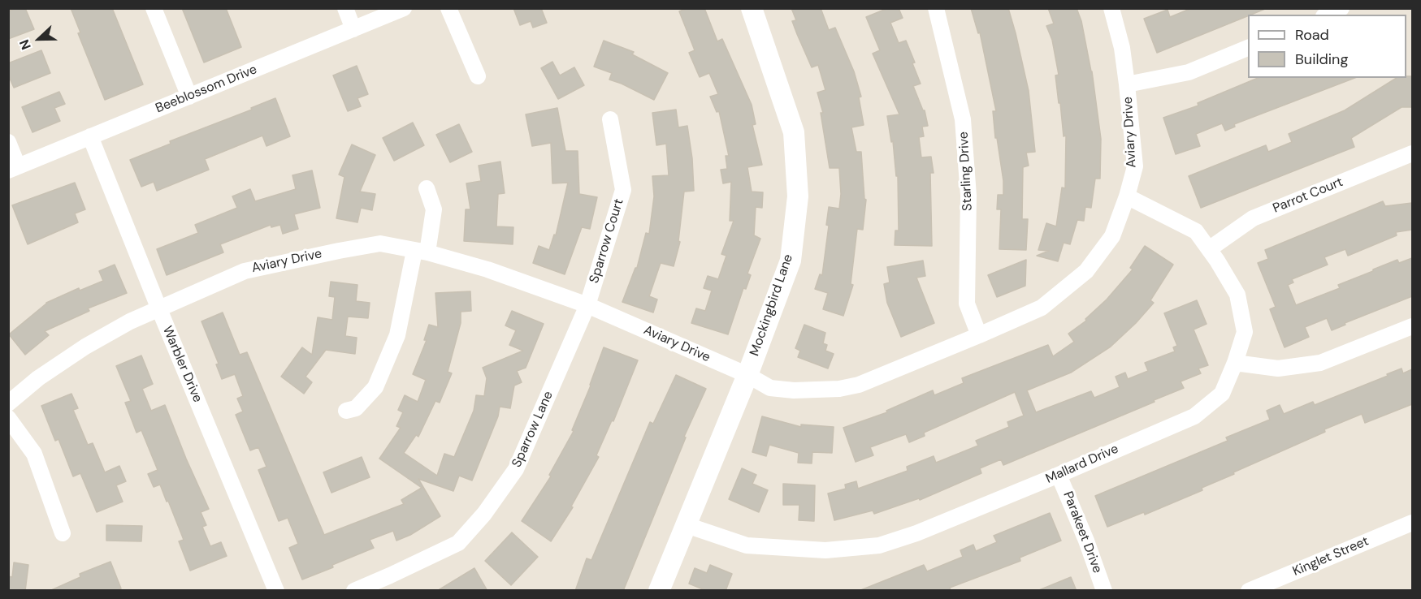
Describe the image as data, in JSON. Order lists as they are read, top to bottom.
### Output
{
  "streets": {
    "street": [
      "Beeblossom Drive",
      "Aviary Drive",
      "Starling Drive",
      "Parrot Court",
      "Sparrow Court",
      "Mockingbird Lane",
      "Warbler Drive",
      "Sparrow Lane",
      "Mallard Drive",
      "Parakeet Drive",
      "Kinglet Street"
    ]
  },
  "crossings": [
    ["Beeblossom Drive", "Warbler Drive"],
    ["Aviary Drive", "Starling Drive"],
    ["Aviary Drive", "Sparrow Court"],
    ["Aviary Drive", "Mockingbird Lane"],
    ["Aviary Drive", "Warbler Drive"],
    ["Aviary Drive", "Sparrow Lane"],
    ["Aviary Drive", "Mallard Drive"],
    ["Parrot Court", "Mallard Drive"],
    ["Sparrow Court", "Sparrow Lane"],
    ["Mockingbird Lane", "Mallard Drive"],
    ["Mallard Drive", "Parakeet Drive"]
  ],
  "legend": ["Road", "Building"],
  "north": "left"
}
